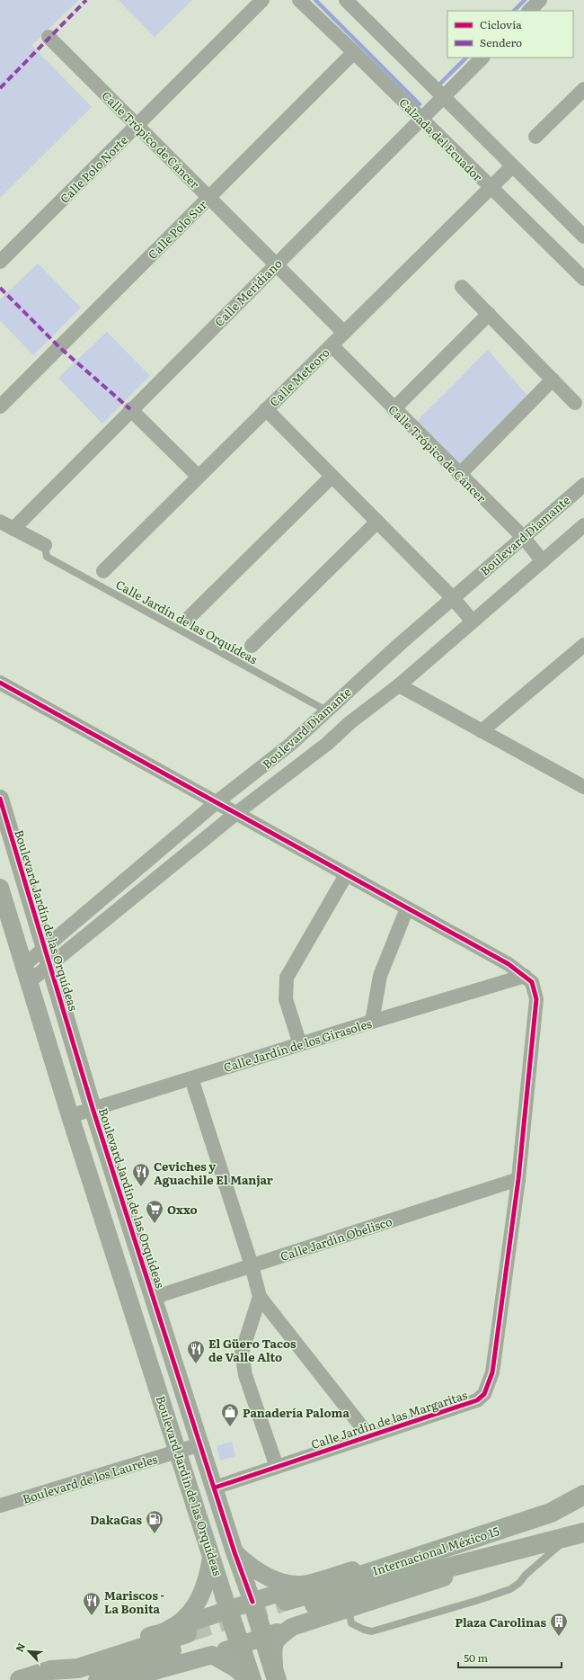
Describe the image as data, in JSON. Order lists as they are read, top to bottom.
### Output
{
  "streets": {
    "main road": ["Internacional México 15"],
    "street": [
      "Calle Trópico de Cáncer",
      "Calzada del Ecuador",
      "Calle Polo Norte",
      "Calle Polo Sur",
      "Calle Meridiano",
      "Calle Meteoro",
      "Boulevard Diamante",
      "Boulevard Jardín de las Orquídeas",
      "Calle Jardín de los Girasoles",
      "Calle Jardín Obelisco",
      "Calle Jardín de las Margaritas",
      "Boulevard de los Laureles"
    ],
    "lane": ["Calle Jardín de las Orquídeas"]
  },
  "crossings": [
    ["Calle Trópico de Cáncer", "Calle Polo Norte"],
    ["Calle Trópico de Cáncer", "Calle Polo Sur"],
    ["Calle Trópico de Cáncer", "Calle Meridiano"],
    ["Calle Trópico de Cáncer", "Calle Meteoro"],
    ["Calle Trópico de Cáncer", "Boulevard Diamante"],
    ["Calzada del Ecuador", "Calle Polo Sur"],
    ["Calzada del Ecuador", "Calle Meridiano"],
    ["Calzada del Ecuador", "Calle Meteoro"],
    ["Calle Meteoro", "Boulevard Diamante"],
    ["Boulevard Diamante", "Calle Jardín de las Orquídeas"],
    ["Boulevard Diamante", "Boulevard Jardín de las Orquídeas"],
    ["Boulevard Diamante", "Calle Jardín de las Margaritas"],
    ["Boulevard Jardín de las Orquídeas", "Calle Jardín de los Girasoles"],
    ["Boulevard Jardín de las Orquídeas", "Calle Jardín Obelisco"],
    ["Boulevard Jardín de las Orquídeas", "Calle Jardín de las Margaritas"],
    ["Boulevard Jardín de las Orquídeas", "Boulevard de los Laureles"],
    ["Calle Jardín de los Girasoles", "Calle Jardín de las Margaritas"],
    ["Calle Jardín Obelisco", "Calle Jardín de las Margaritas"]
  ],
  "places": {
    "restaurant": ["Ceviches y Aguachile El Manjar", "El Güero Tacos de Valle Alto", "Mariscos - La Bonita"],
    "supermarket": ["Oxxo"],
    "shop": ["Panadería Paloma"],
    "fuel station": ["DakaGas"],
    "building": ["Plaza Carolinas"]
  },
  "legend": ["Ciclovía", "Sendero"],
  "scale_bar": "50 m",
  "north": "top left"
}
